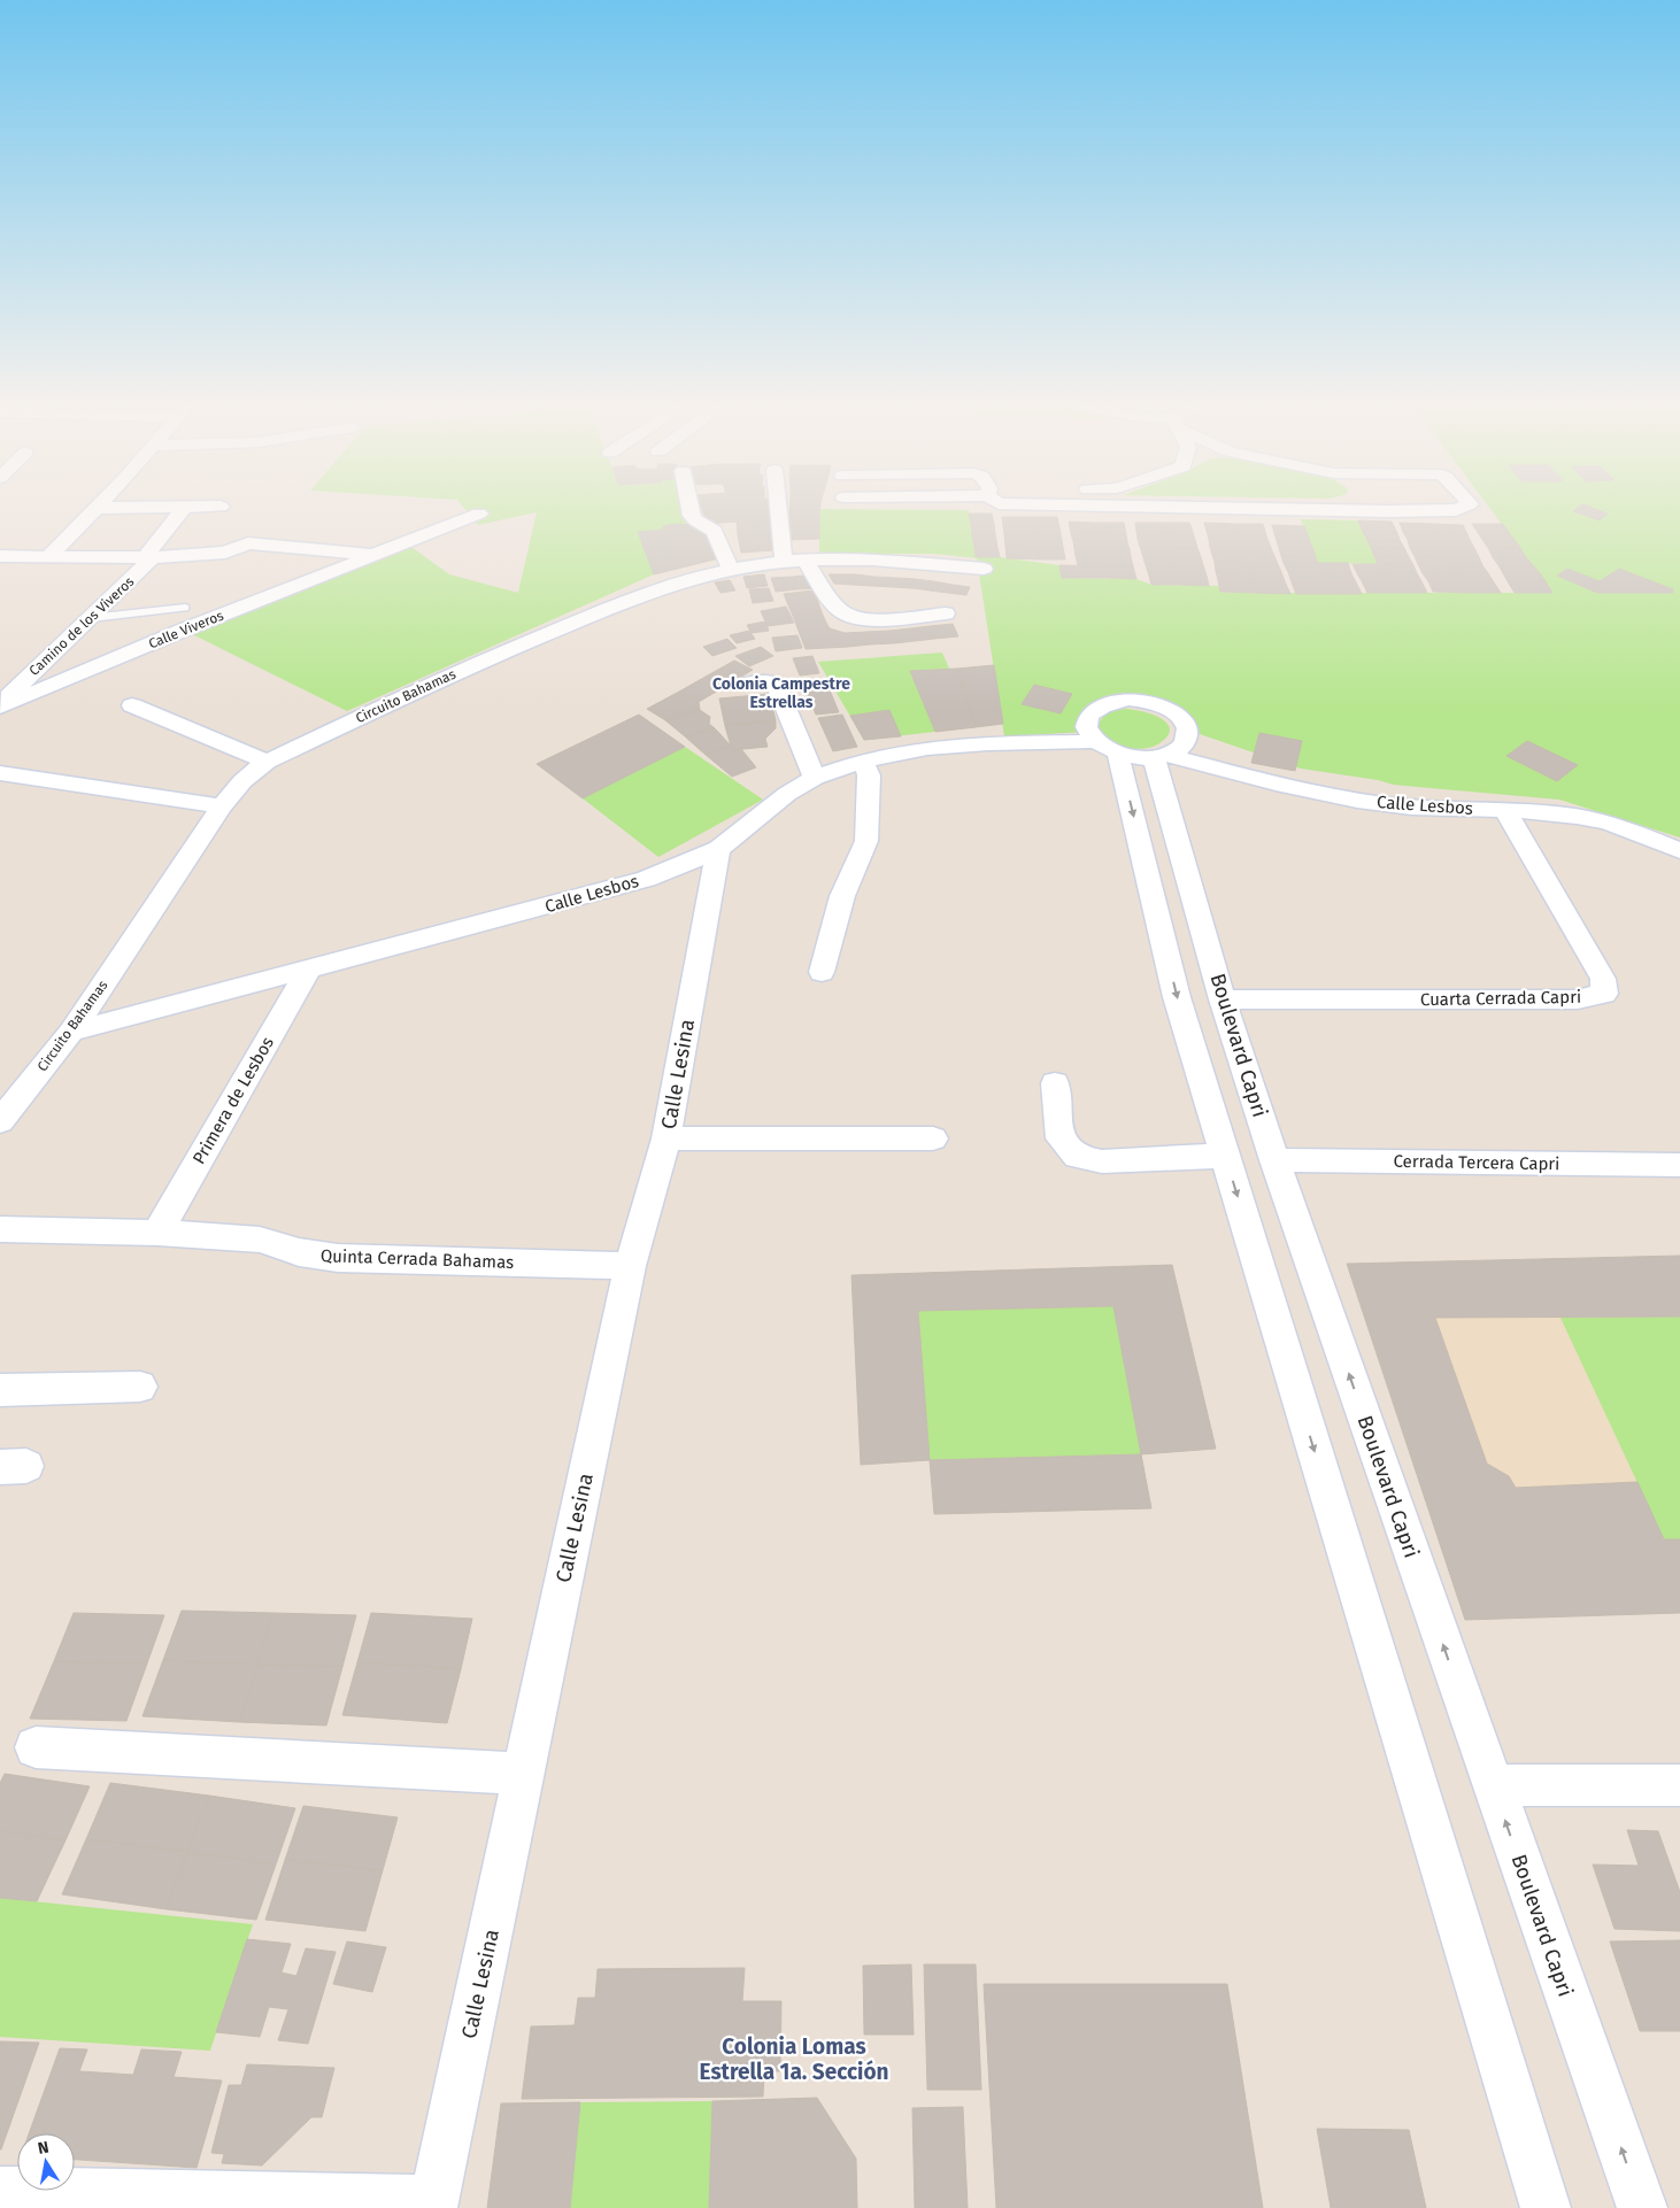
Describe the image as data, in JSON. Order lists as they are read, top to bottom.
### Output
{
  "streets": {
    "street": [
      "Camino de los Viveros",
      "Calle Viveros",
      "Circuito Bahamas",
      "Calle Lesbos",
      "Cuarta Cerrada Capri",
      "Boulevard Capri",
      "Calle Lesina",
      "Primera de Lesbos",
      "Cerrada Tercera Capri",
      "Quinta Cerrada Bahamas"
    ]
  },
  "crossings": [
    ["Camino de los Viveros", "Calle Viveros"],
    ["Circuito Bahamas", "Calle Lesbos"],
    ["Calle Lesbos", "Cuarta Cerrada Capri"],
    ["Calle Lesbos", "Boulevard Capri"],
    ["Calle Lesbos", "Calle Lesina"],
    ["Calle Lesbos", "Primera de Lesbos"],
    ["Cuarta Cerrada Capri", "Boulevard Capri"],
    ["Boulevard Capri", "Cerrada Tercera Capri"],
    ["Calle Lesina", "Quinta Cerrada Bahamas"],
    ["Primera de Lesbos", "Quinta Cerrada Bahamas"]
  ],
  "districts": ["Colonia Campestre Estrellas", "Colonia Lomas Estrella 1a. Sección"],
  "north": "top"
}
